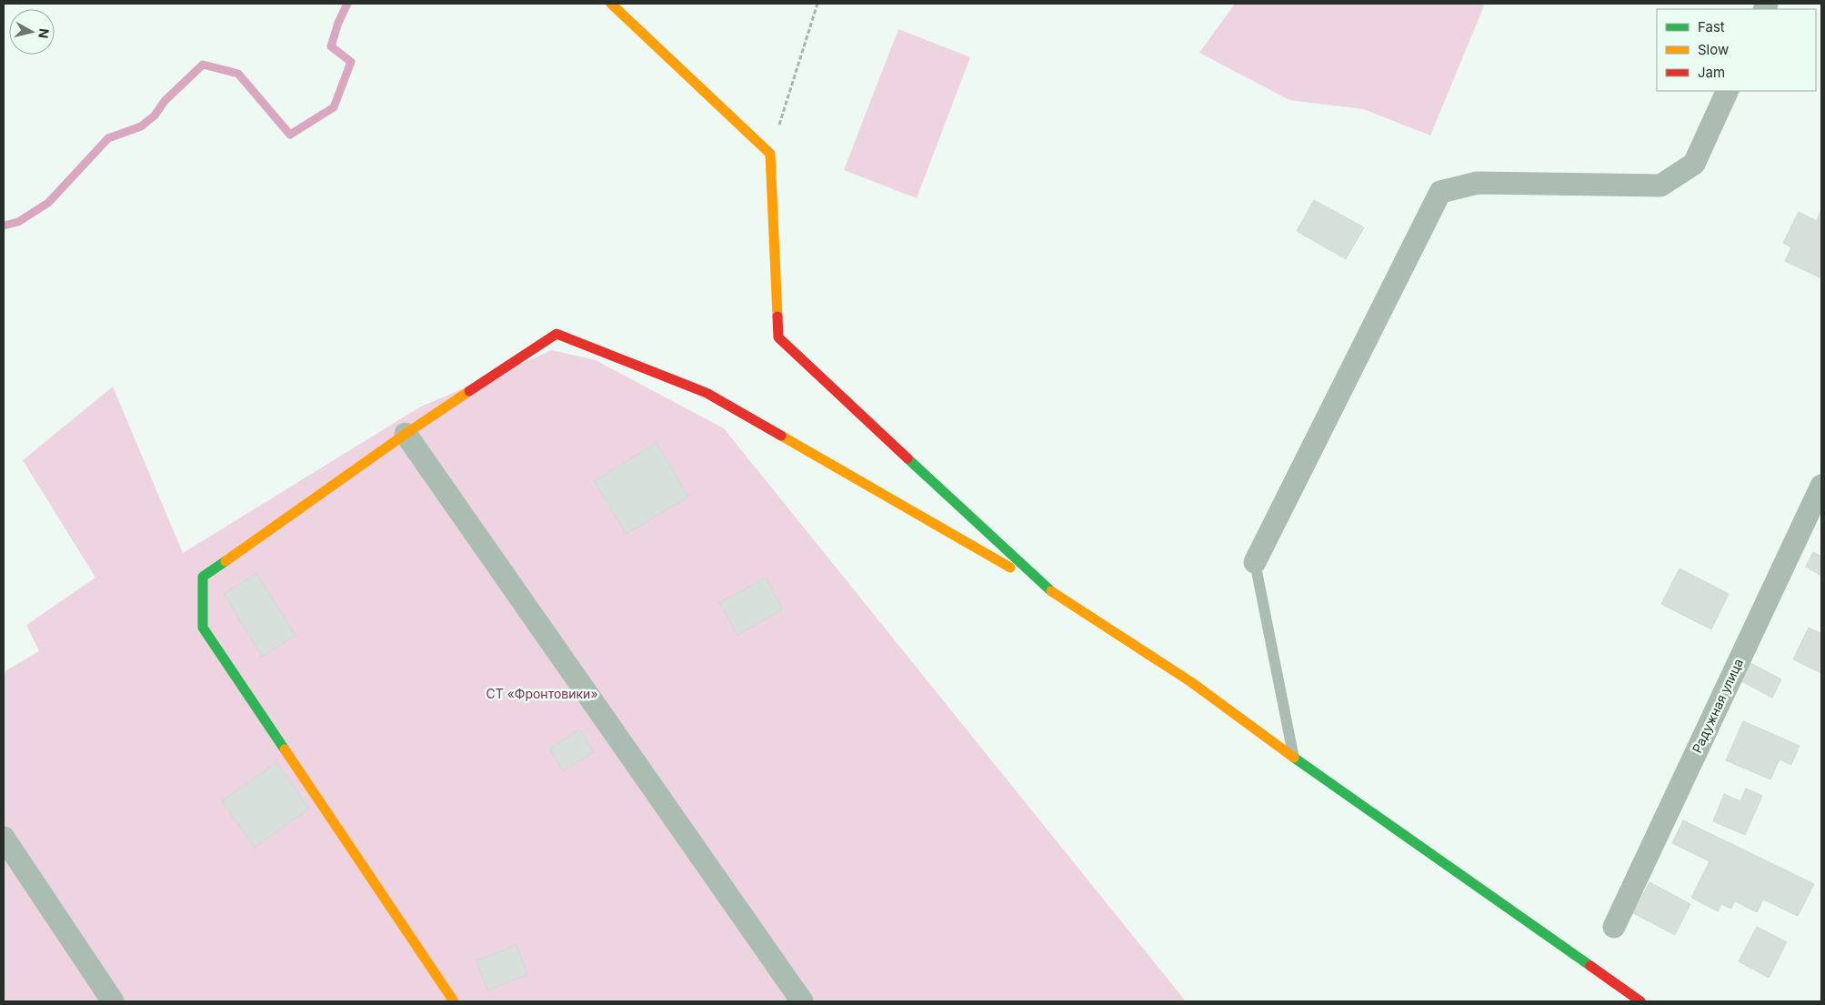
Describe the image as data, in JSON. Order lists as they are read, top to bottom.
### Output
{
  "streets": {
    "street": ["Радужная улица"]
  },
  "parks": ["СТ «Фронтовики»"],
  "legend": ["Fast", "Slow", "Jam"],
  "north": "right"
}
